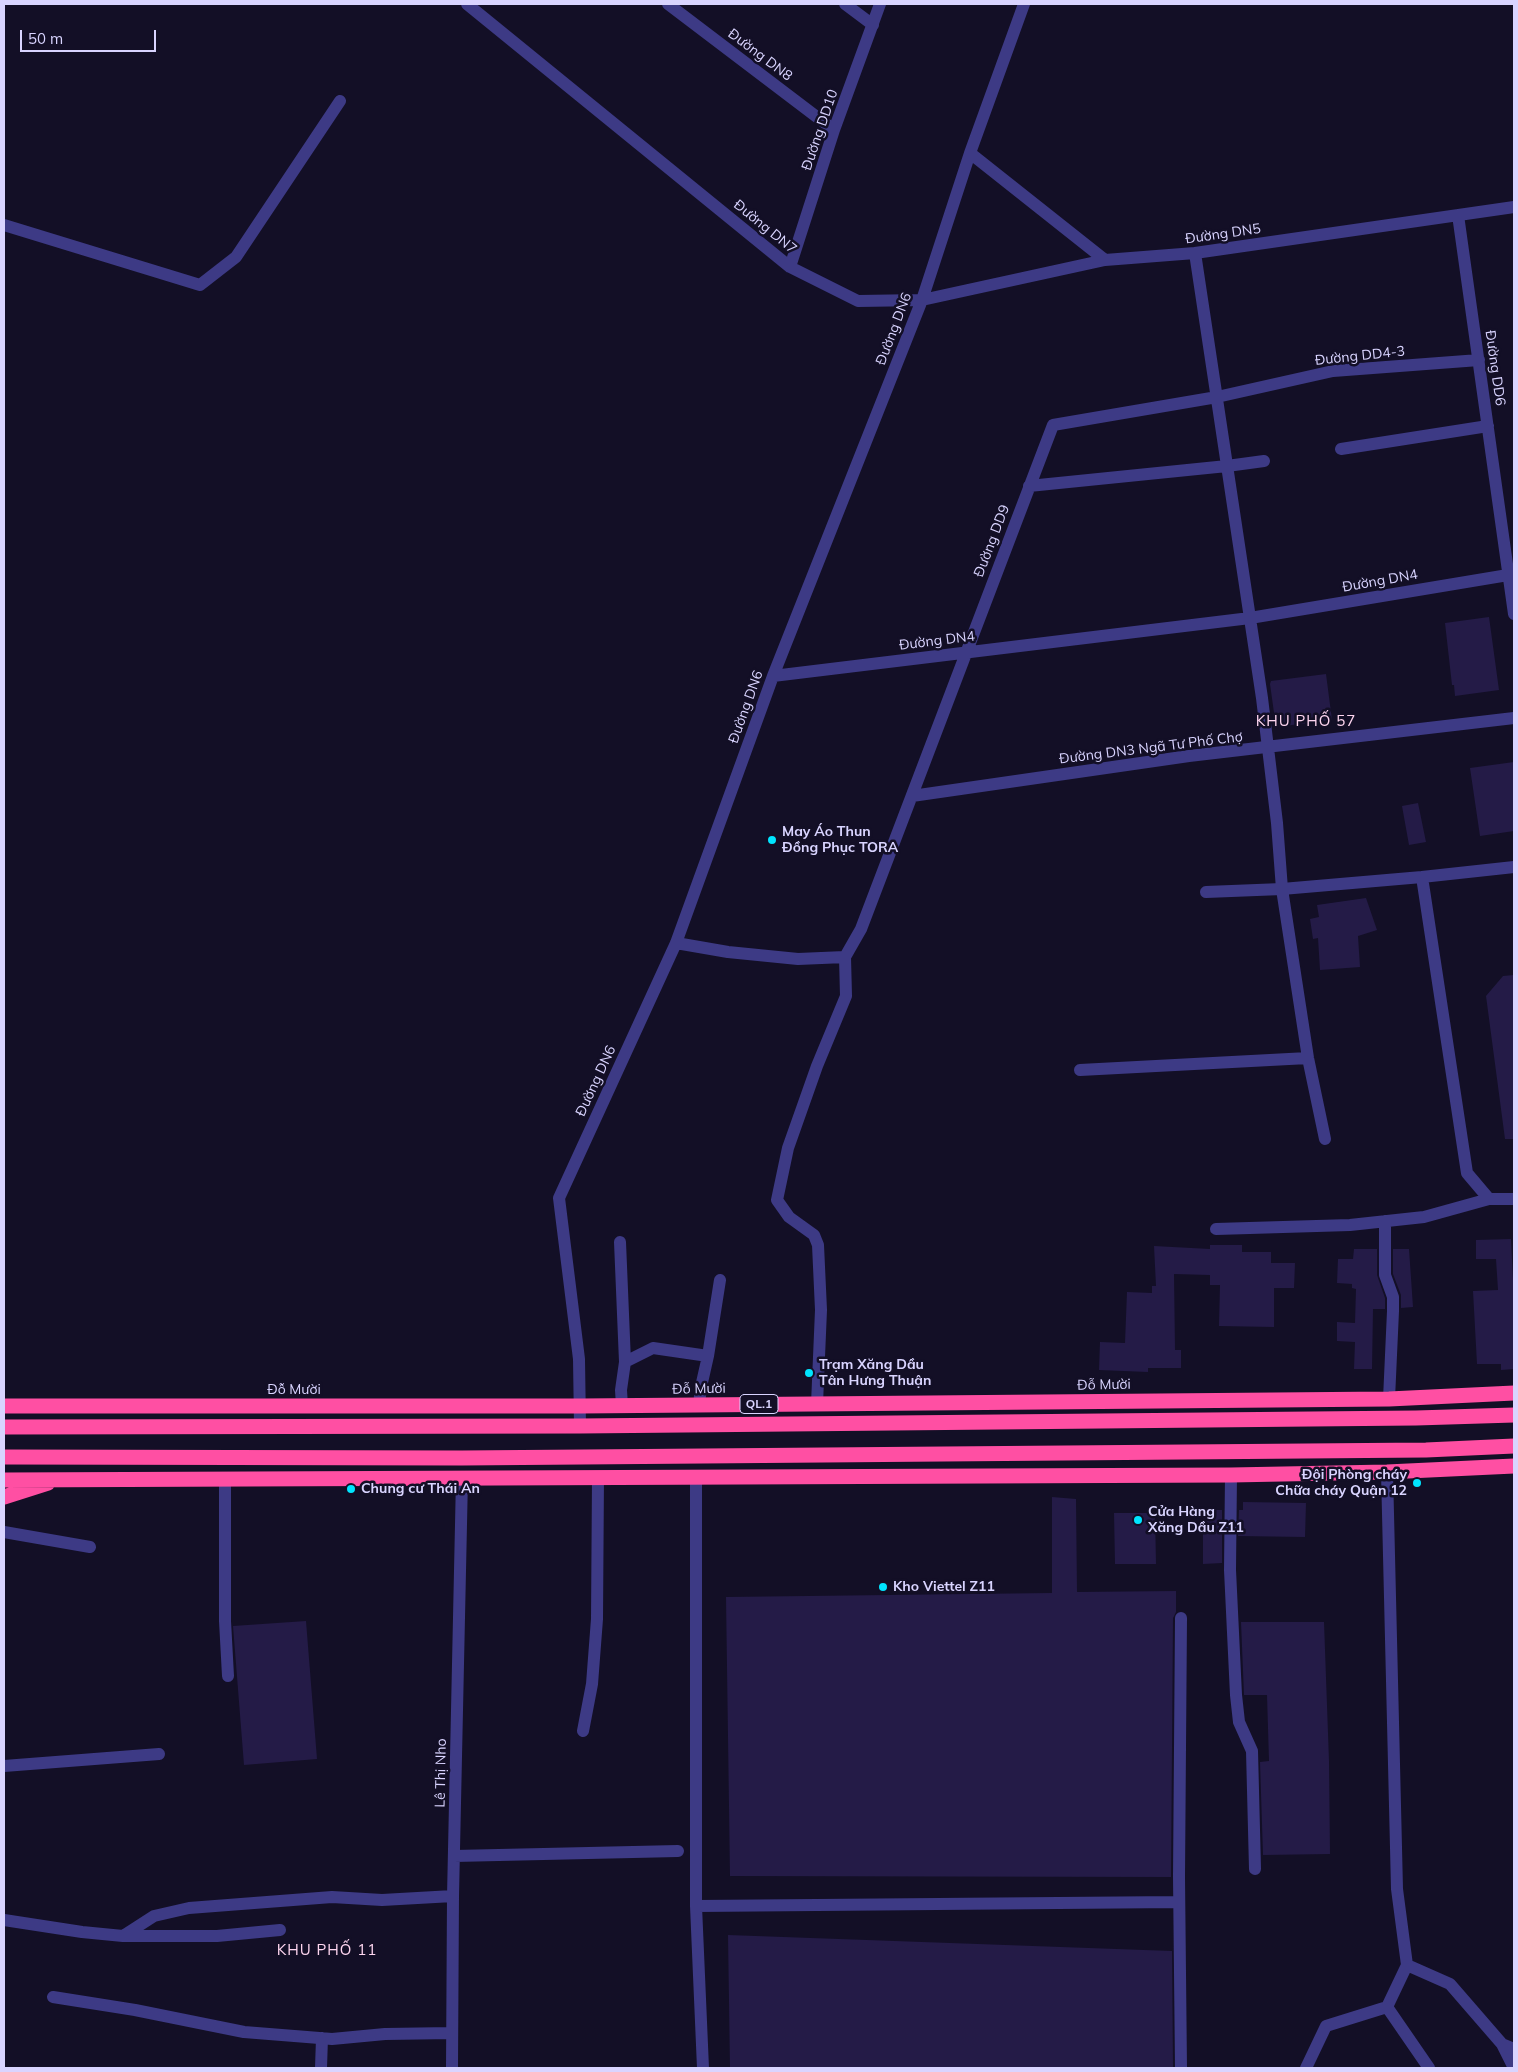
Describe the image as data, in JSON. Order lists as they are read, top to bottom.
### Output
{
  "streets": {
    "highway": ["Đỗ Mười", "QL.1"],
    "street": [
      "Đường DN8",
      "Đường DD10",
      "Đường DN7",
      "Đường DN5",
      "Đường DN6",
      "Đường DD4-3",
      "Đường DD6",
      "Đường DD9",
      "Đường DN4",
      "Đường DN3 Ngã Tư Phố Chợ",
      "Lê Thị Nho"
    ]
  },
  "crossings": [
    ["Đường DN8", "Đường DD10"],
    ["Đường DD10", "Đường DN7"],
    ["Đường DN7", "Đường DN5"],
    ["Đường DN7", "Đường DN6"],
    ["Đường DN5", "Đường DD6"],
    ["Đường DN6", "Đường DN4"],
    ["Đường DN6", "Đỗ Mười"],
    ["Đường DN6", "QL.1"],
    ["Đường DD4-3", "Đường DD6"],
    ["Đường DD4-3", "Đường DD9"],
    ["Đường DD6", "Đường DN4"],
    ["Đường DD9", "Đường DN4"],
    ["Đường DD9", "Đường DN3 Ngã Tư Phố Chợ"]
  ],
  "districts": ["KHU PHỐ 57", "KHU PHỐ 11"],
  "places": [
    "May Áo Thun Đồng Phục TORA",
    "Trạm Xăng Dầu Tân Hưng Thuận",
    "Đội Phòng cháy Chữa cháy Quận 12",
    "Chung cư Thái An",
    "Cửa Hàng Xăng Dầu Z11",
    "Kho Viettel Z11"
  ],
  "scale_bar": "50 m"
}
